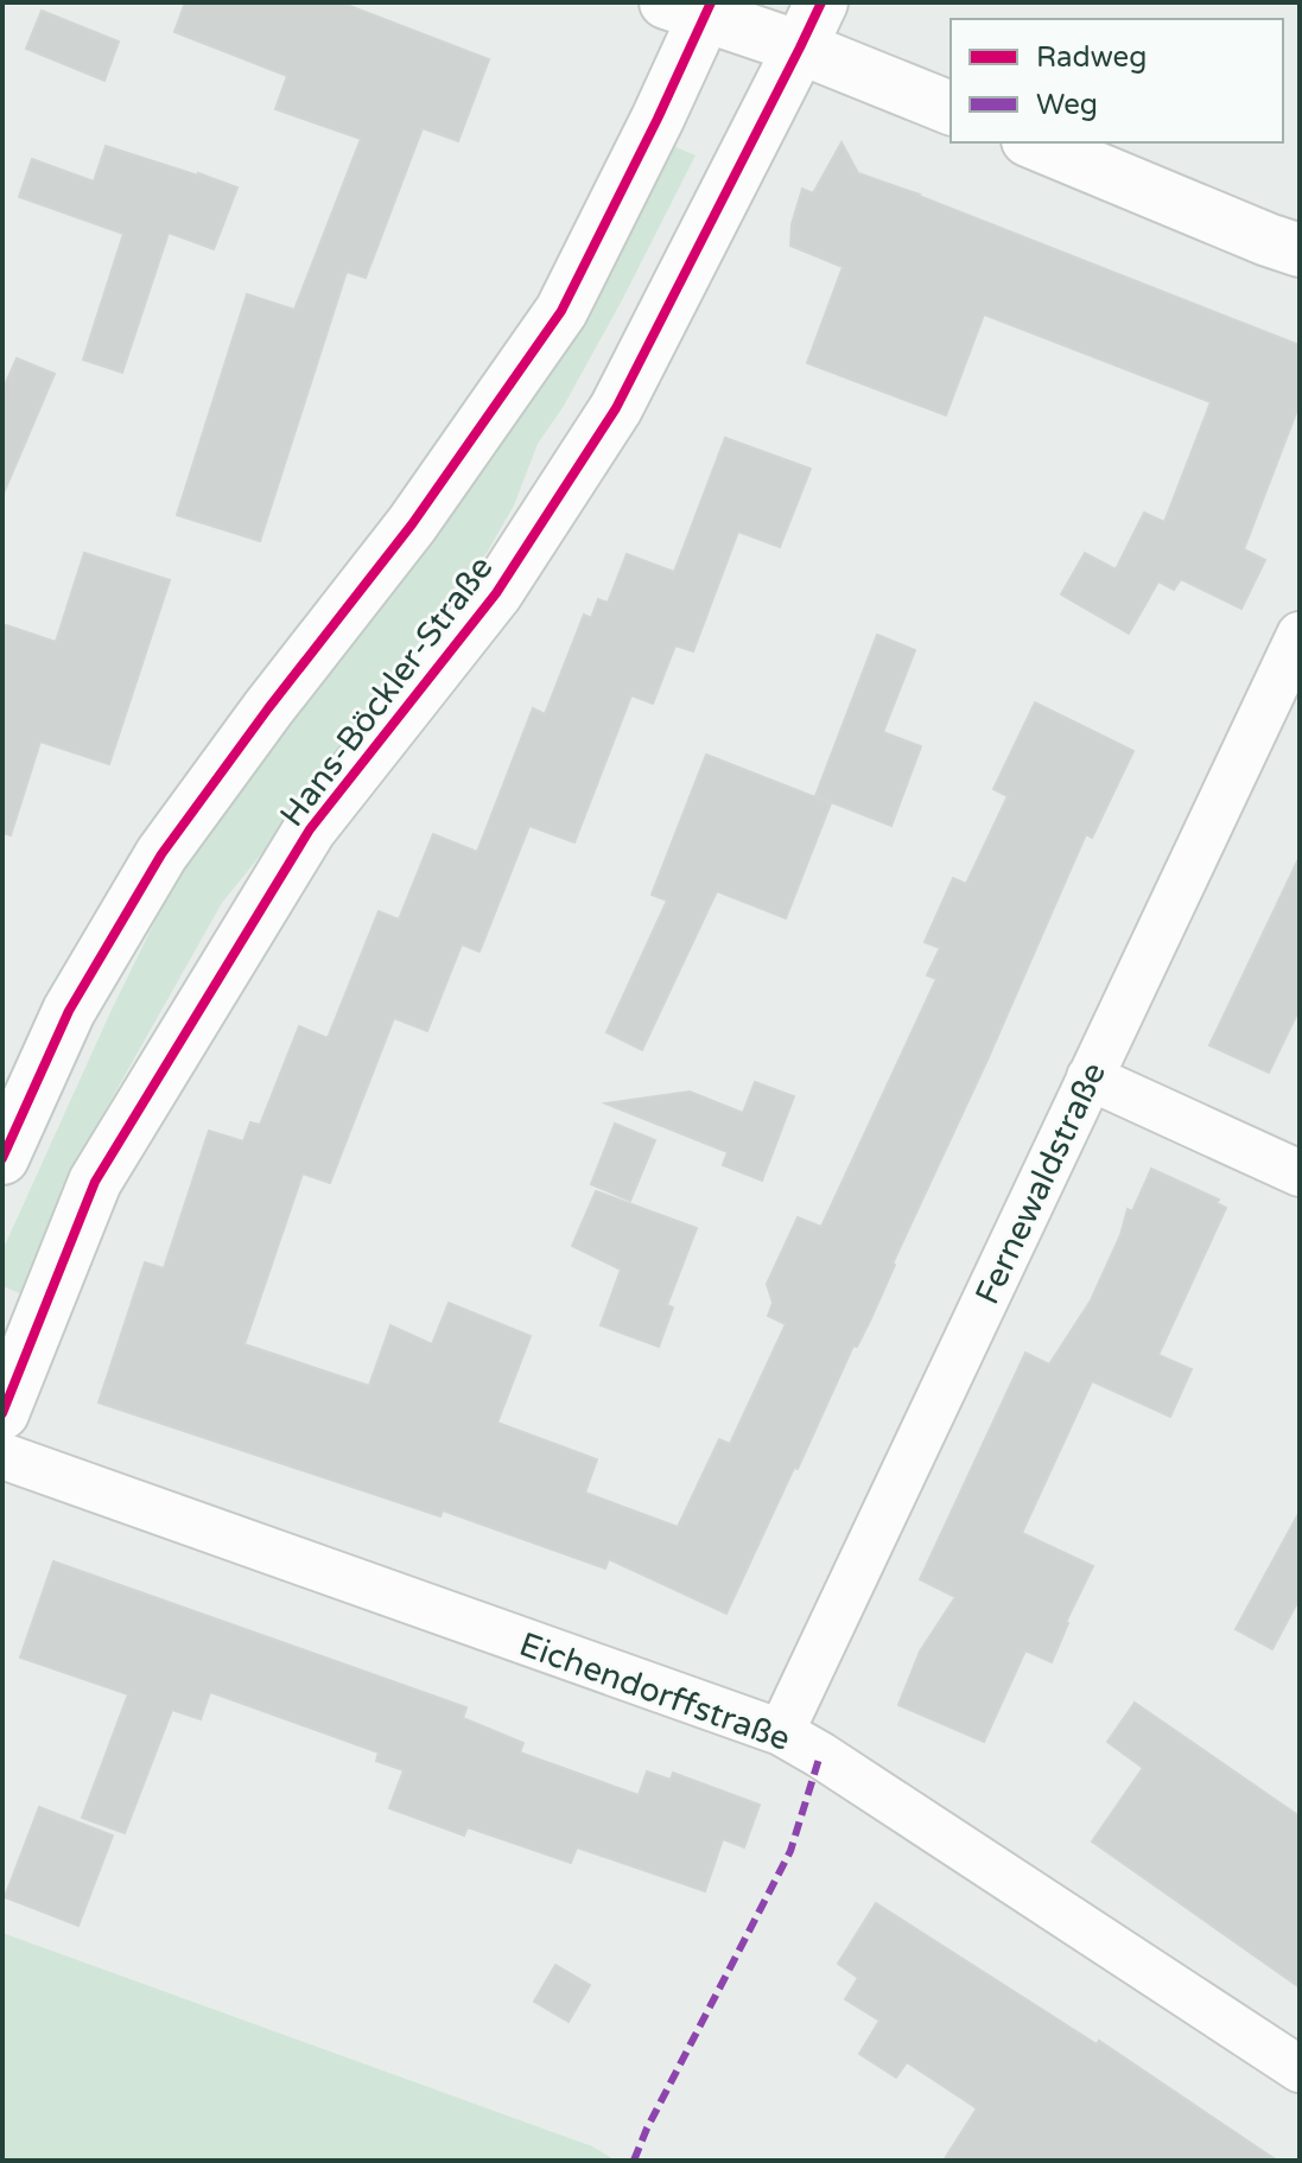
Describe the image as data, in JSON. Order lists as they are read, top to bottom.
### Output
{
  "streets": {
    "main road": ["Hans-Böckler-Straße"],
    "street": ["Fernewaldstraße", "Eichendorffstraße"]
  },
  "crossings": [
    ["Fernewaldstraße", "Eichendorffstraße"]
  ],
  "legend": ["Radweg", "Weg"]
}
